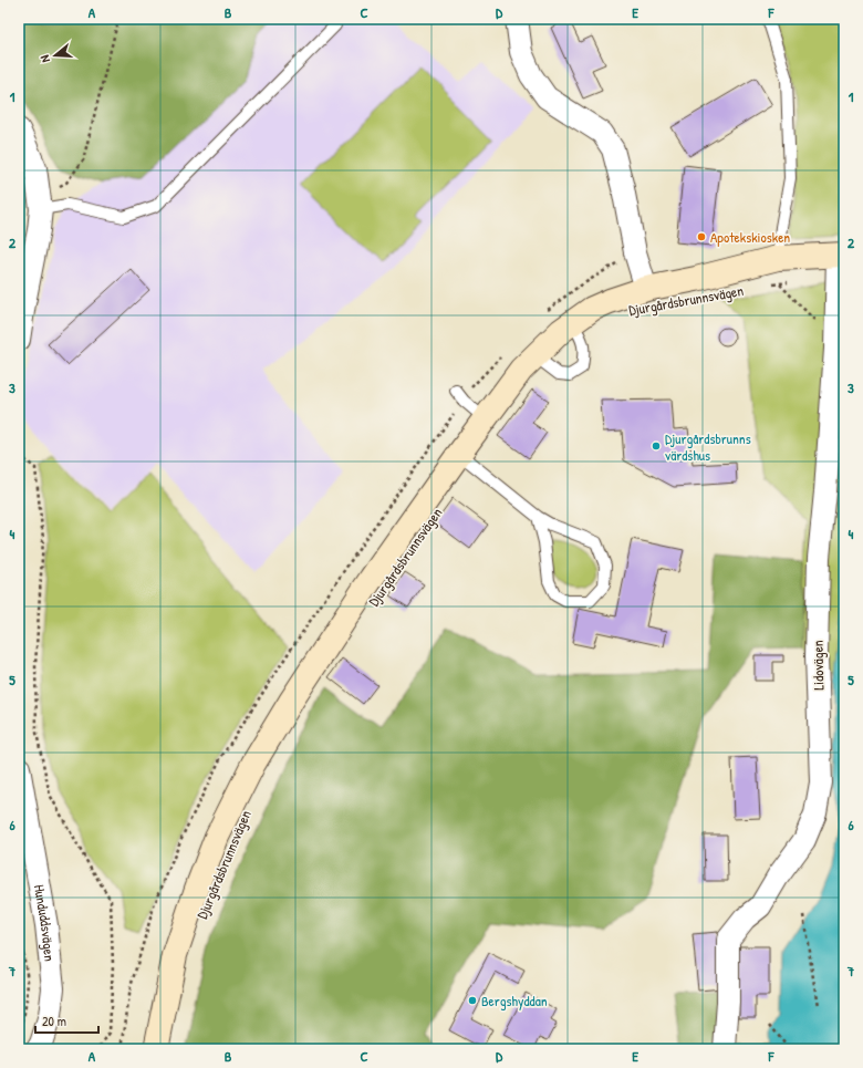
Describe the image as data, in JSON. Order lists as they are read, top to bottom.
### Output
{
  "streets": {
    "street": ["Djurgårdsbrunnsvägen", "Lidovägen", "Hunduddsvägen"]
  },
  "crossings": [
    ["Djurgårdsbrunnsvägen", "Lidovägen"]
  ],
  "places": ["Apotekskiosken", "Djurgårdsbrunns värdshus", "Bergshyddan"],
  "scale_bar": "20 m",
  "north": "left",
  "grid": {
    "columns": [
      "A",
      "B",
      "C",
      "D",
      "E",
      "F"
    ],
    "rows": [
      "1",
      "2",
      "3",
      "4",
      "5",
      "6",
      "7"
    ]
  }
}
